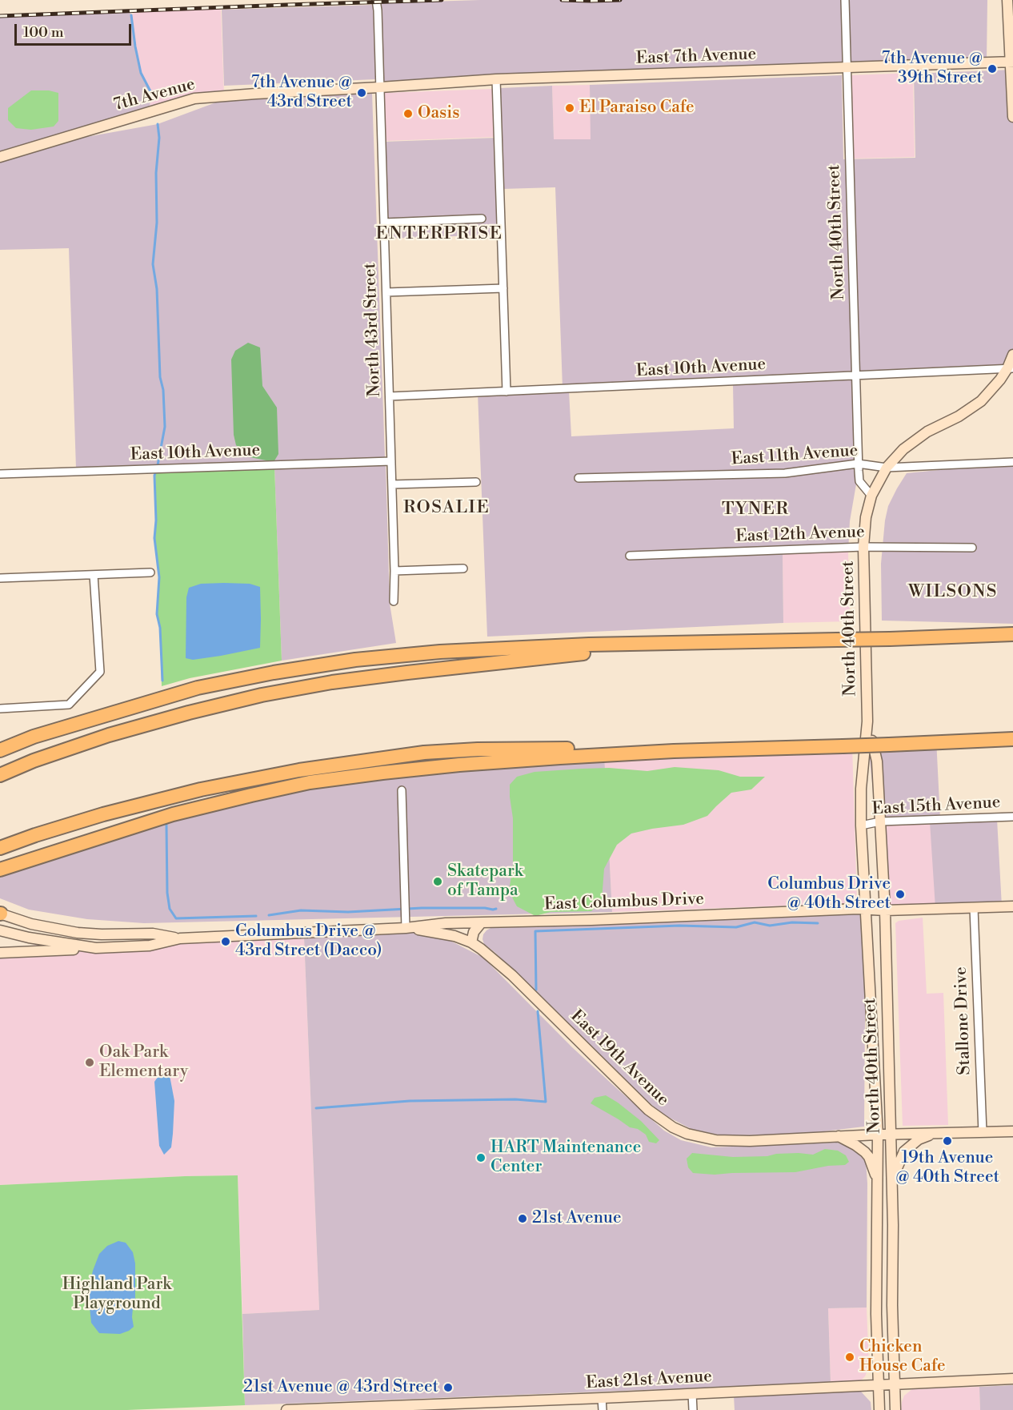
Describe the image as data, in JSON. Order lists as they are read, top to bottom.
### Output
{
  "streets": {
    "main road": [
      "East 7th Avenue",
      "7th Avenue",
      "North 40th Street",
      "East Columbus Drive",
      "East 19th Avenue",
      "East 21st Avenue"
    ],
    "street": [
      "North 43rd Street",
      "East 10th Avenue",
      "East 11th Avenue",
      "East 12th Avenue",
      "East 15th Avenue",
      "Stallone Drive"
    ]
  },
  "crossings": [
    ["East 7th Avenue", "7th Avenue"],
    ["East 7th Avenue", "North 40th Street"],
    ["East 7th Avenue", "North 43rd Street"],
    ["7th Avenue", "North 43rd Street"],
    ["North 40th Street", "East 10th Avenue"],
    ["North 40th Street", "East 11th Avenue"],
    ["North 40th Street", "East 12th Avenue"],
    ["North 40th Street", "East 15th Avenue"],
    ["North 40th Street", "East Columbus Drive"],
    ["North 40th Street", "East 19th Avenue"],
    ["North 40th Street", "East 21st Avenue"],
    ["North 43rd Street", "East 10th Avenue"],
    ["East Columbus Drive", "Stallone Drive"],
    ["East Columbus Drive", "East 19th Avenue"],
    ["Stallone Drive", "East 19th Avenue"]
  ],
  "districts": [
    "ENTERPRISE",
    "ROSALIE",
    "TYNER",
    "WILSONS"
  ],
  "parks": ["Highland Park Playground"],
  "places": [
    "7th Avenue @ 39th Street",
    "7th Avenue @ 43rd Street",
    "El Paraiso Cafe",
    "Oasis",
    "Skatepark of Tampa",
    "Columbus Drive @ 40th Street",
    "Columbus Drive @ 43rd Street (Dacco)",
    "Oak Park Elementary",
    "19th Avenue @ 40th Street",
    "HART Maintenance Center",
    "21st Avenue",
    "Chicken House Cafe",
    "21st Avenue @ 43rd Street"
  ],
  "scale_bar": "100 m"
}
